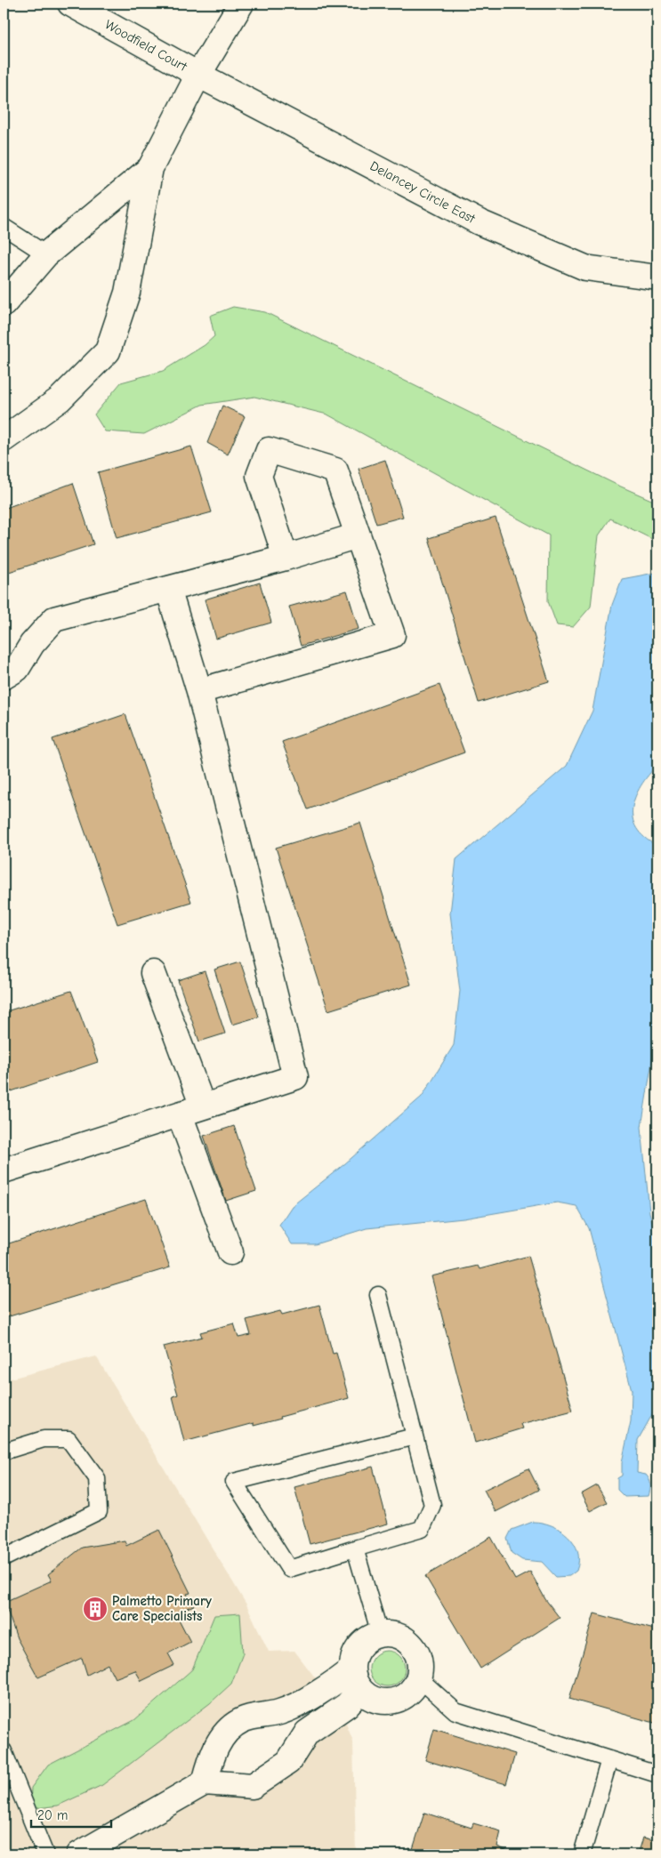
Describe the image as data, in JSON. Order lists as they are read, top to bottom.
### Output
{
  "streets": {
    "street": ["Woodfield Court", "Delancey Circle East"]
  },
  "crossings": [
    ["Woodfield Court", "Delancey Circle East"]
  ],
  "places": {
    "building": ["Palmetto Primary Care Specialists"]
  },
  "scale_bar": "20 m"
}
